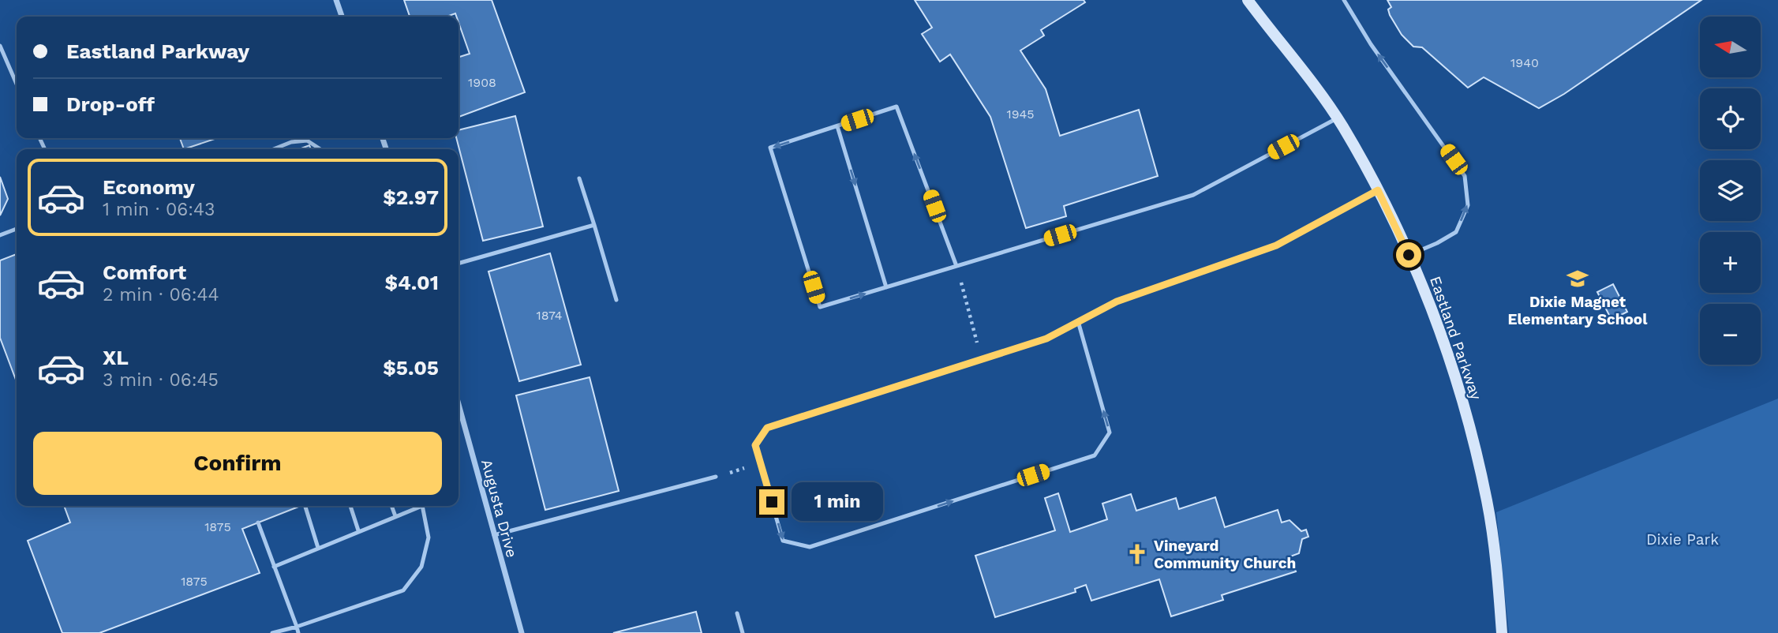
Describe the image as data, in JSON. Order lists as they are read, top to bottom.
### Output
{
  "streets": {
    "street": ["Eastland Parkway", "Augusta Drive"]
  },
  "parks": ["Dixie Park"],
  "places": {
    "school or university": ["Dixie Magnet Elementary School"],
    "church": ["Vineyard Community Church"]
  },
  "house_numbers": [
    "1940",
    "1908",
    "1945",
    "1874",
    "1875",
    "1875"
  ],
  "north": "left",
  "page": {
    "map_buttons": ["+", "−"],
    "banner": ["Eastland Parkway", "Drop-off"],
    "list": [
      {
        "name": "Economy",
        "note": "1 min · 06:43",
        "value": "$2.97"
      },
      {
        "name": "Comfort",
        "note": "2 min · 06:44",
        "value": "$4.01"
      },
      {
        "name": "XL",
        "note": "3 min · 06:45",
        "value": "$5.05"
      }
    ],
    "buttons": "Confirm",
    "bubble": "1 min"
  }
}
